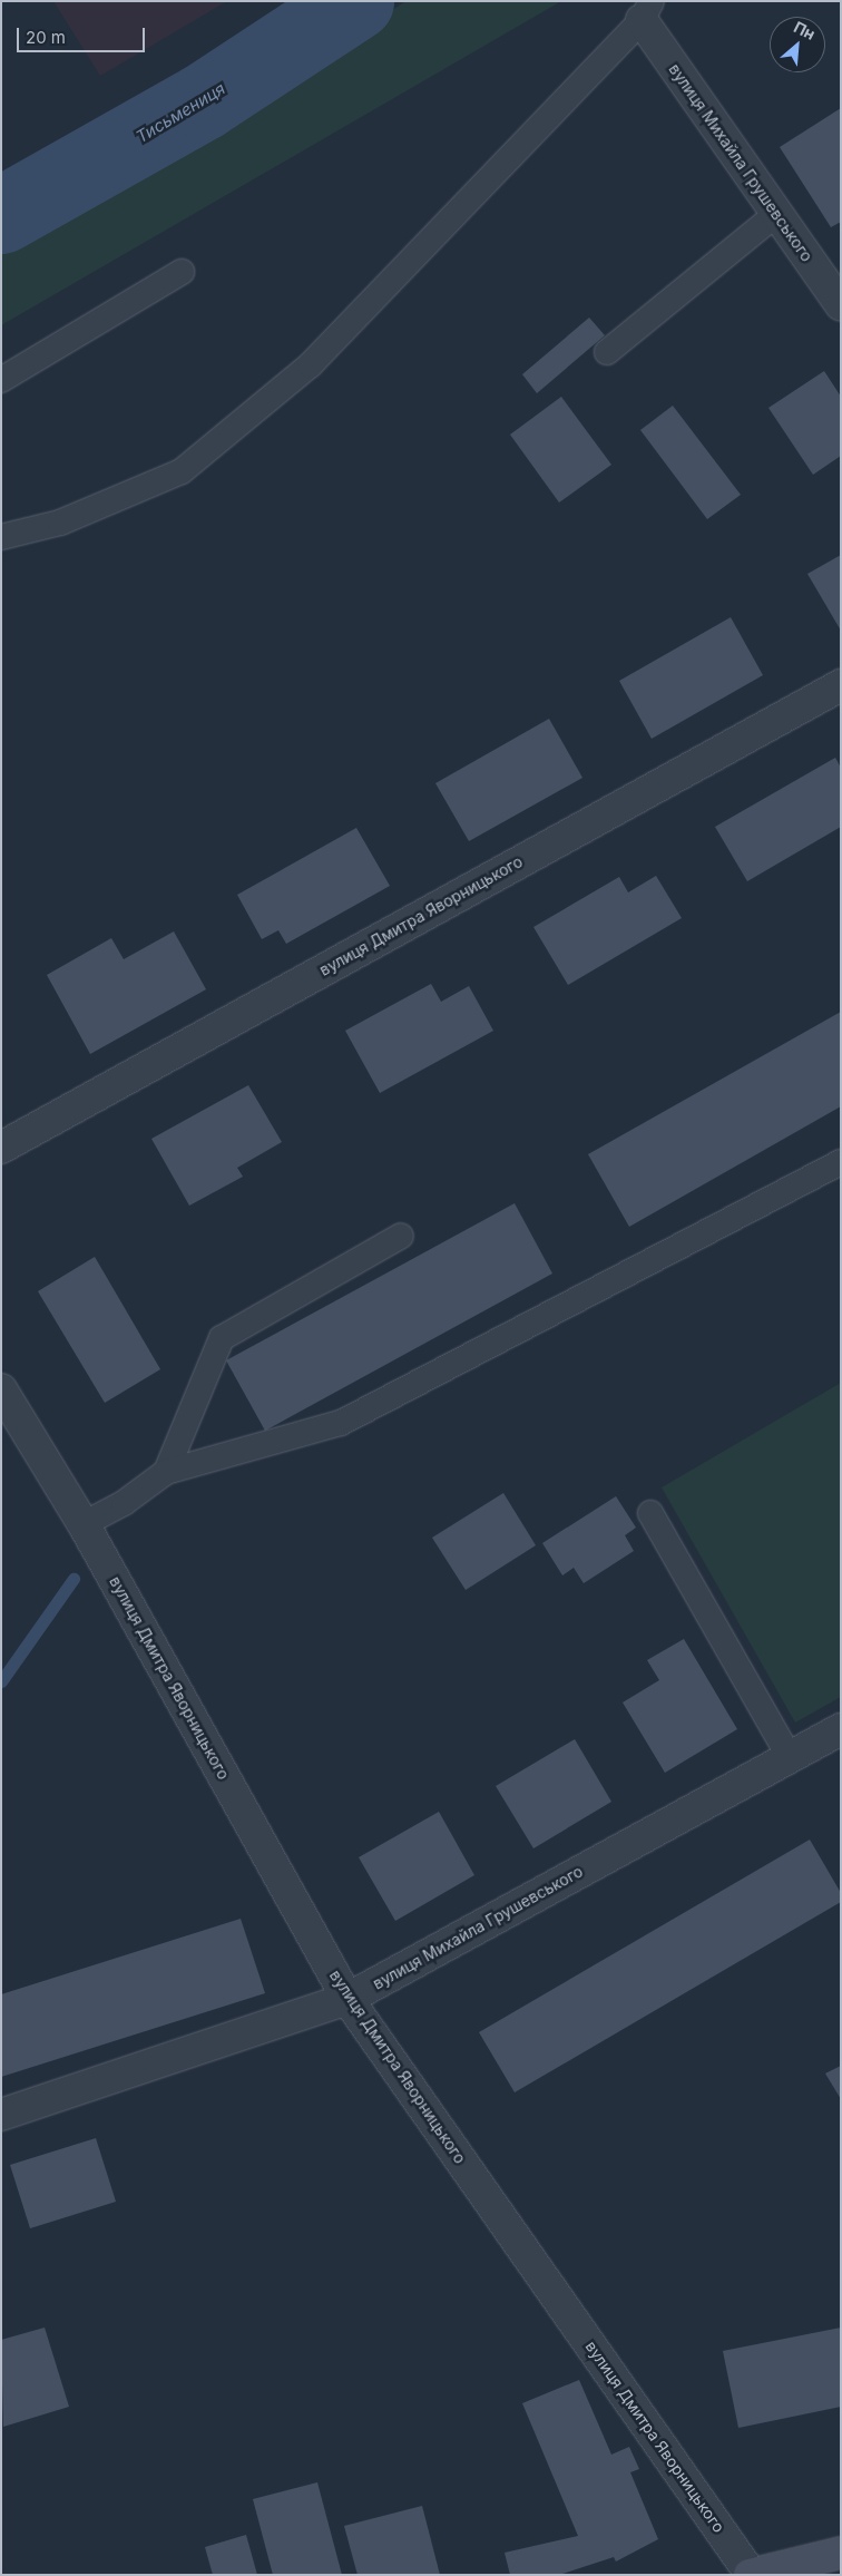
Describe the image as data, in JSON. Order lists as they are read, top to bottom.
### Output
{
  "streets": {
    "street": ["вулиця Михайла Грушевського", "вулиця Дмитра Яворницького"]
  },
  "crossings": [
    ["вулиця Михайла Грушевського", "вулиця Дмитра Яворницького"]
  ],
  "water": ["Тисьмениця"],
  "scale_bar": "20 m",
  "north": "top right"
}
